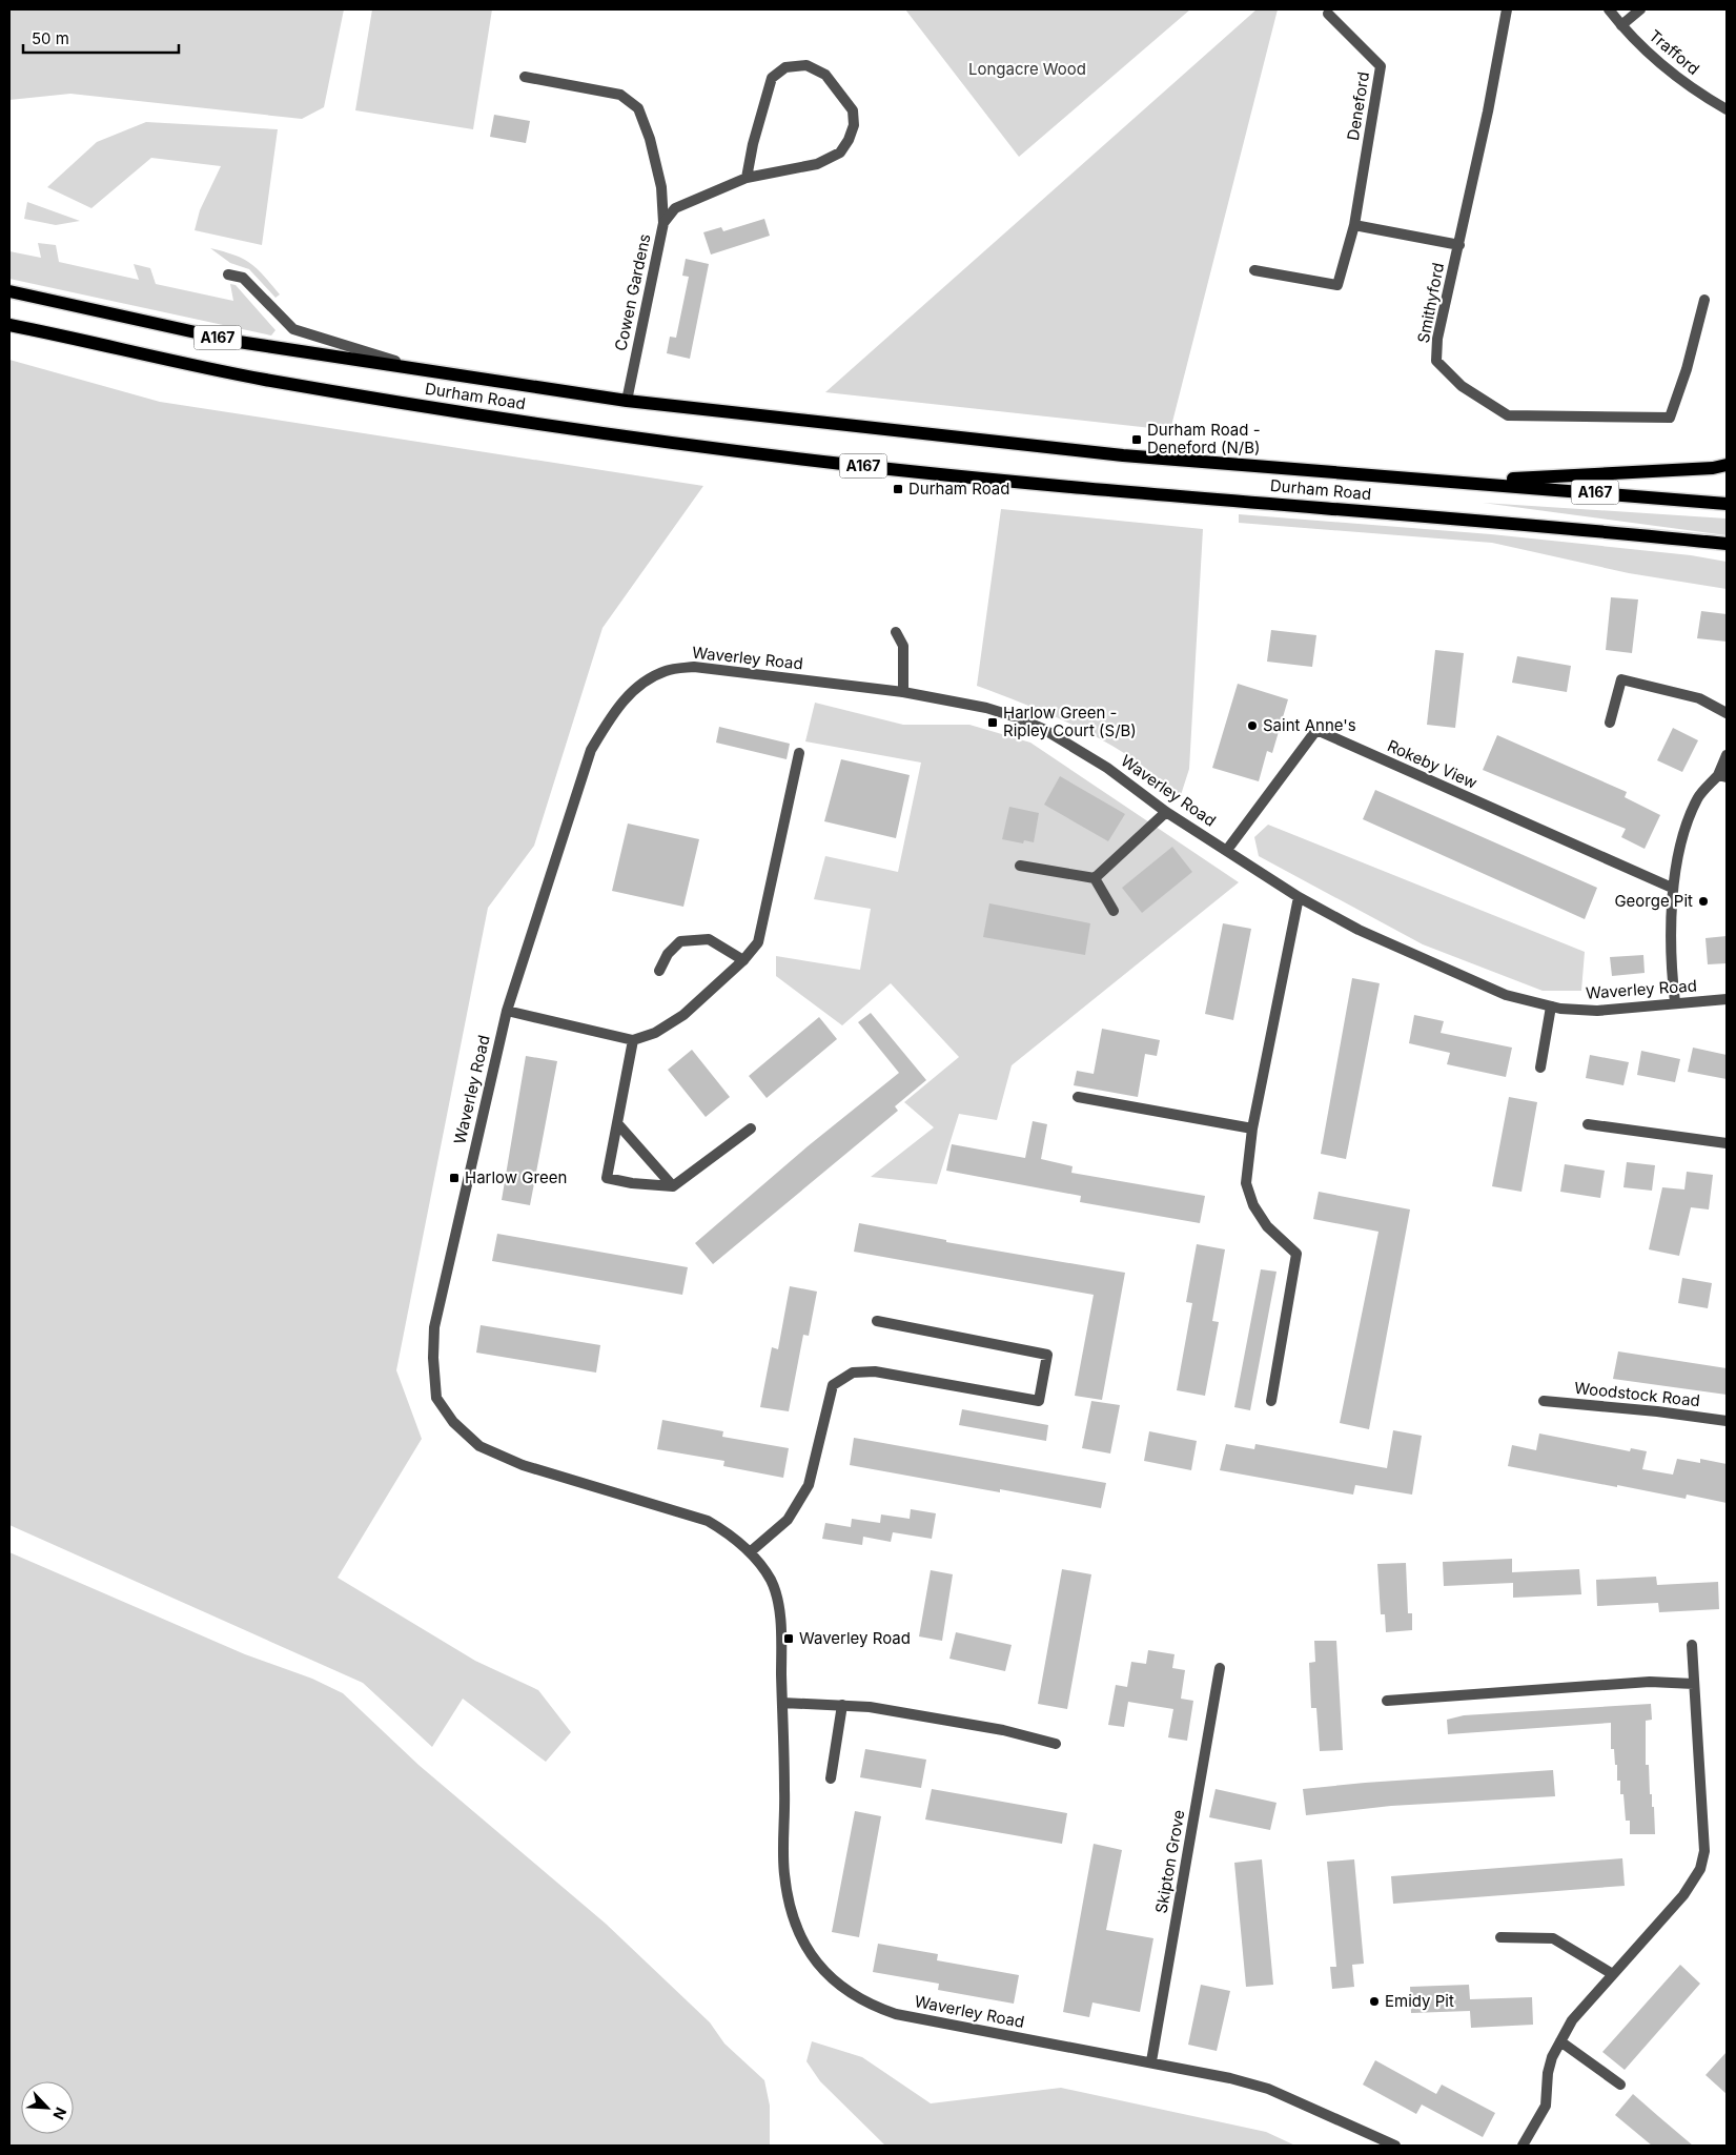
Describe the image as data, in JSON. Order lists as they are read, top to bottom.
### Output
{
  "streets": {
    "main road": ["A167", "Durham Road"],
    "street": [
      "Trafford",
      "Deneford",
      "Cowen Gardens",
      "Smithyford",
      "Waverley Road",
      "Rokeby View",
      "Woodstock Road",
      "Skipton Grove"
    ]
  },
  "crossings": [
    ["Cowen Gardens", "Durham Road"],
    ["Waverley Road", "Rokeby View"],
    ["Waverley Road", "Skipton Grove"]
  ],
  "parks": ["Longacre Wood"],
  "places": {
    "transit": [
      "Durham Road - Deneford (N/B)",
      "Durham Road",
      "Harlow Green - Ripley Court (S/B)",
      "Harlow Green",
      "Waverley Road"
    ],
    "other": ["Saint Anne's", "George Pit", "Emidy Pit"]
  },
  "scale_bar": "50 m",
  "north": "bottom right"
}
